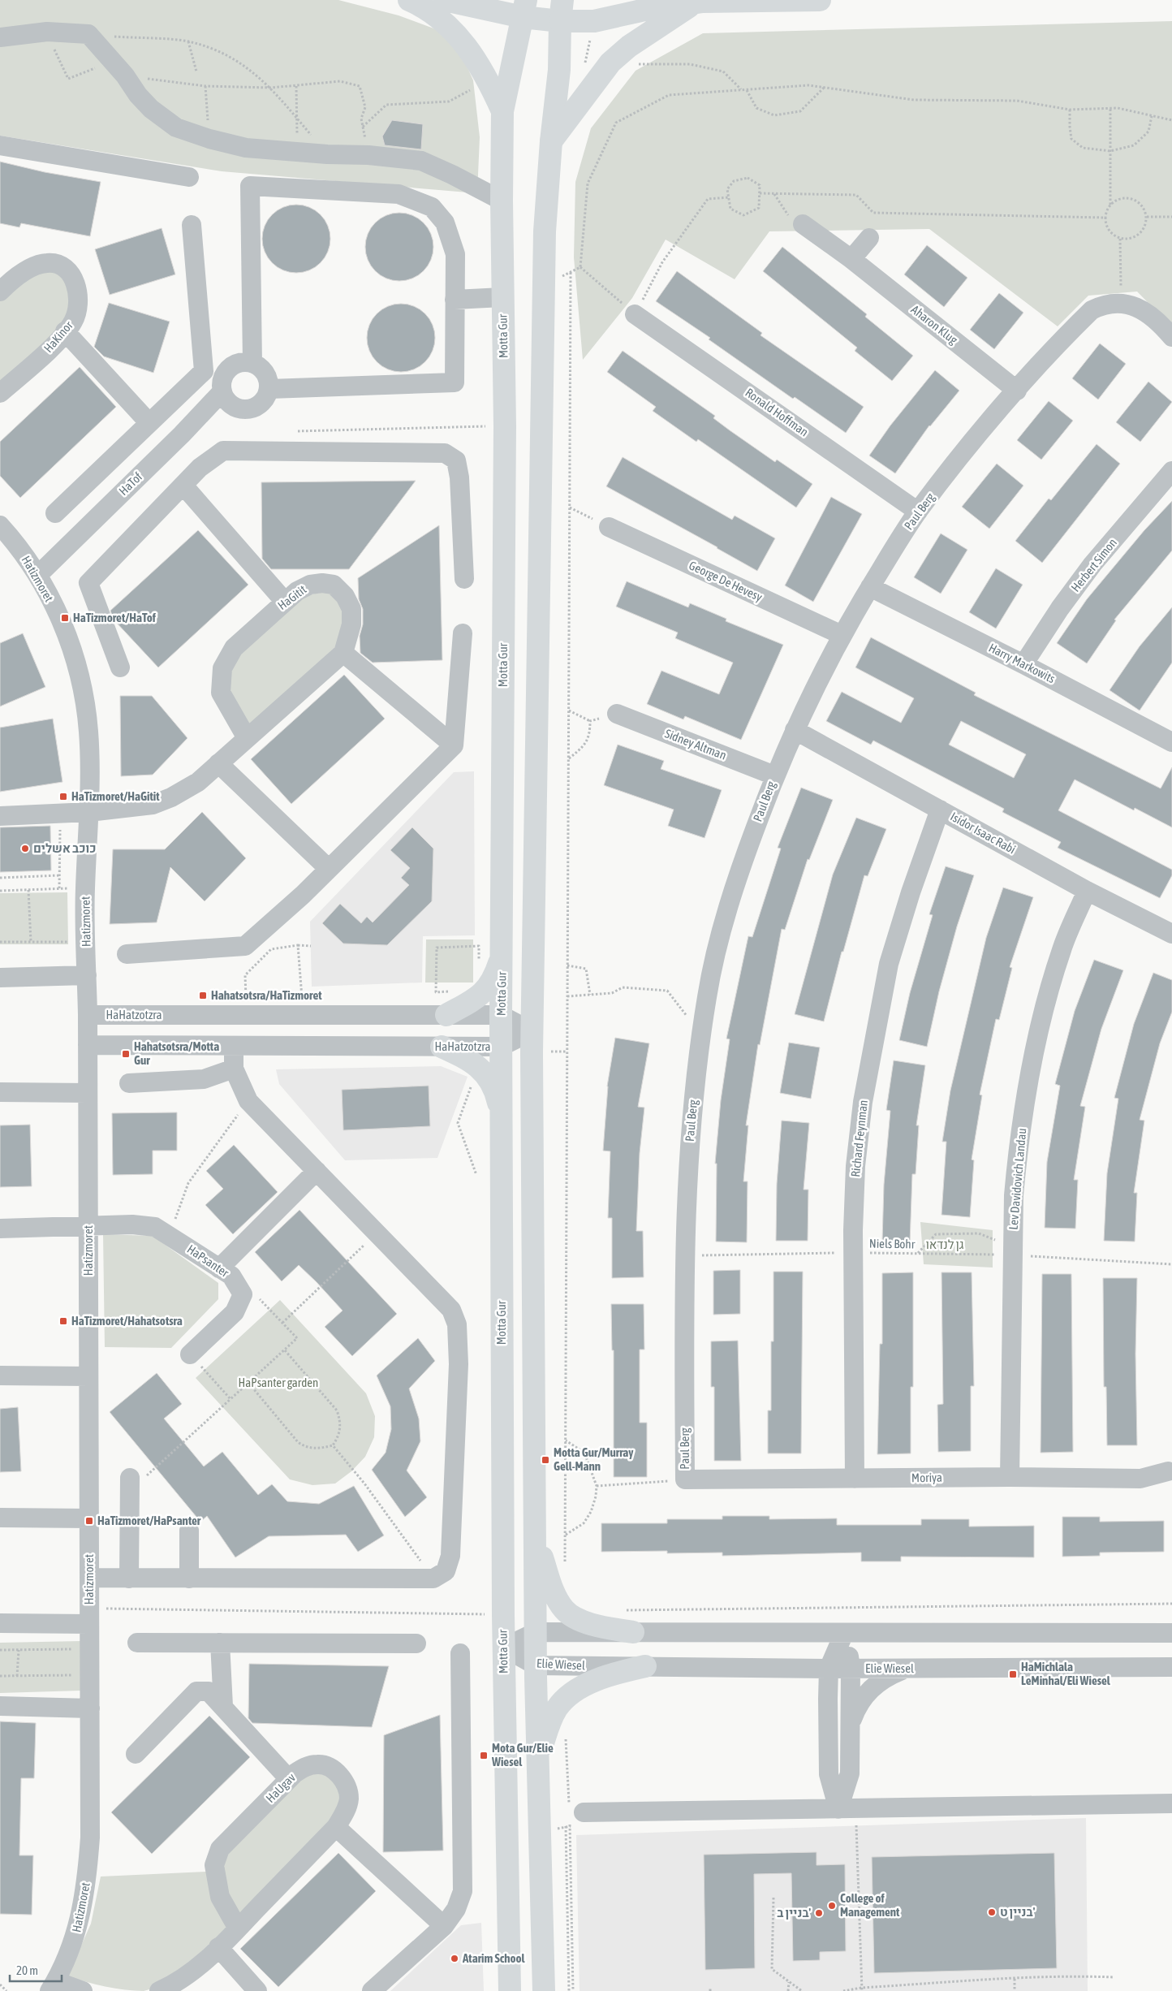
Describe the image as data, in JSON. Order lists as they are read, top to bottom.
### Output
{
  "streets": {
    "main road": ["Motta Gur"],
    "street": [
      "Aharon Klug",
      "HaKinor",
      "Ronald Hoffman",
      "HaTof",
      "Paul Berg",
      "Herbert Simon",
      "Hatizmoret",
      "George De Hevesy",
      "HaGitit",
      "Harry Markowits",
      "Sidney Altman",
      "Isidor Isaac Rabi",
      "HaHatzotzra",
      "Richard Feynman",
      "Lev Davidovich Landau",
      "HaPsanter",
      "Moriya",
      "Elie Wiesel",
      "HaUgav"
    ],
    "path": ["Niels Bohr"]
  },
  "crossings": [
    ["Aharon Klug", "Paul Berg"],
    ["Motta Gur", "HaHatzotzra"],
    ["Motta Gur", "Elie Wiesel"],
    ["Ronald Hoffman", "Paul Berg"],
    ["HaTof", "Hatizmoret"],
    ["Paul Berg", "George De Hevesy"],
    ["Paul Berg", "Harry Markowits"],
    ["Paul Berg", "Sidney Altman"],
    ["Paul Berg", "Isidor Isaac Rabi"],
    ["Paul Berg", "Niels Bohr"],
    ["Paul Berg", "Moriya"],
    ["Herbert Simon", "Harry Markowits"],
    ["Hatizmoret", "HaHatzotzra"],
    ["Hatizmoret", "HaPsanter"],
    ["Isidor Isaac Rabi", "Richard Feynman"],
    ["Isidor Isaac Rabi", "Lev Davidovich Landau"],
    ["Richard Feynman", "Niels Bohr"],
    ["Richard Feynman", "Moriya"],
    ["Lev Davidovich Landau", "Niels Bohr"],
    ["Lev Davidovich Landau", "Moriya"]
  ],
  "parks": ["גן לנדאו", "HaPsanter garden"],
  "places": {
    "transit": [
      "HaTizmoret/HaTof",
      "HaTizmoret/HaGitit",
      "Hahatsotsra/HaTizmoret",
      "Hahatsotsra/Motta Gur",
      "HaTizmoret/Hahatsotsra",
      "Motta Gur/Murray Gell-Mann",
      "HaTizmoret/HaPsanter",
      "HaMichlala LeMinhal/Eli Wiesel",
      "Mota Gur/Elie Wiesel"
    ],
    "other": [
      "כוכב אשלים",
      "College of Management",
      "בניין ט'",
      "בניין ב'",
      "Atarim School"
    ]
  },
  "scale_bar": "20 m"
}
